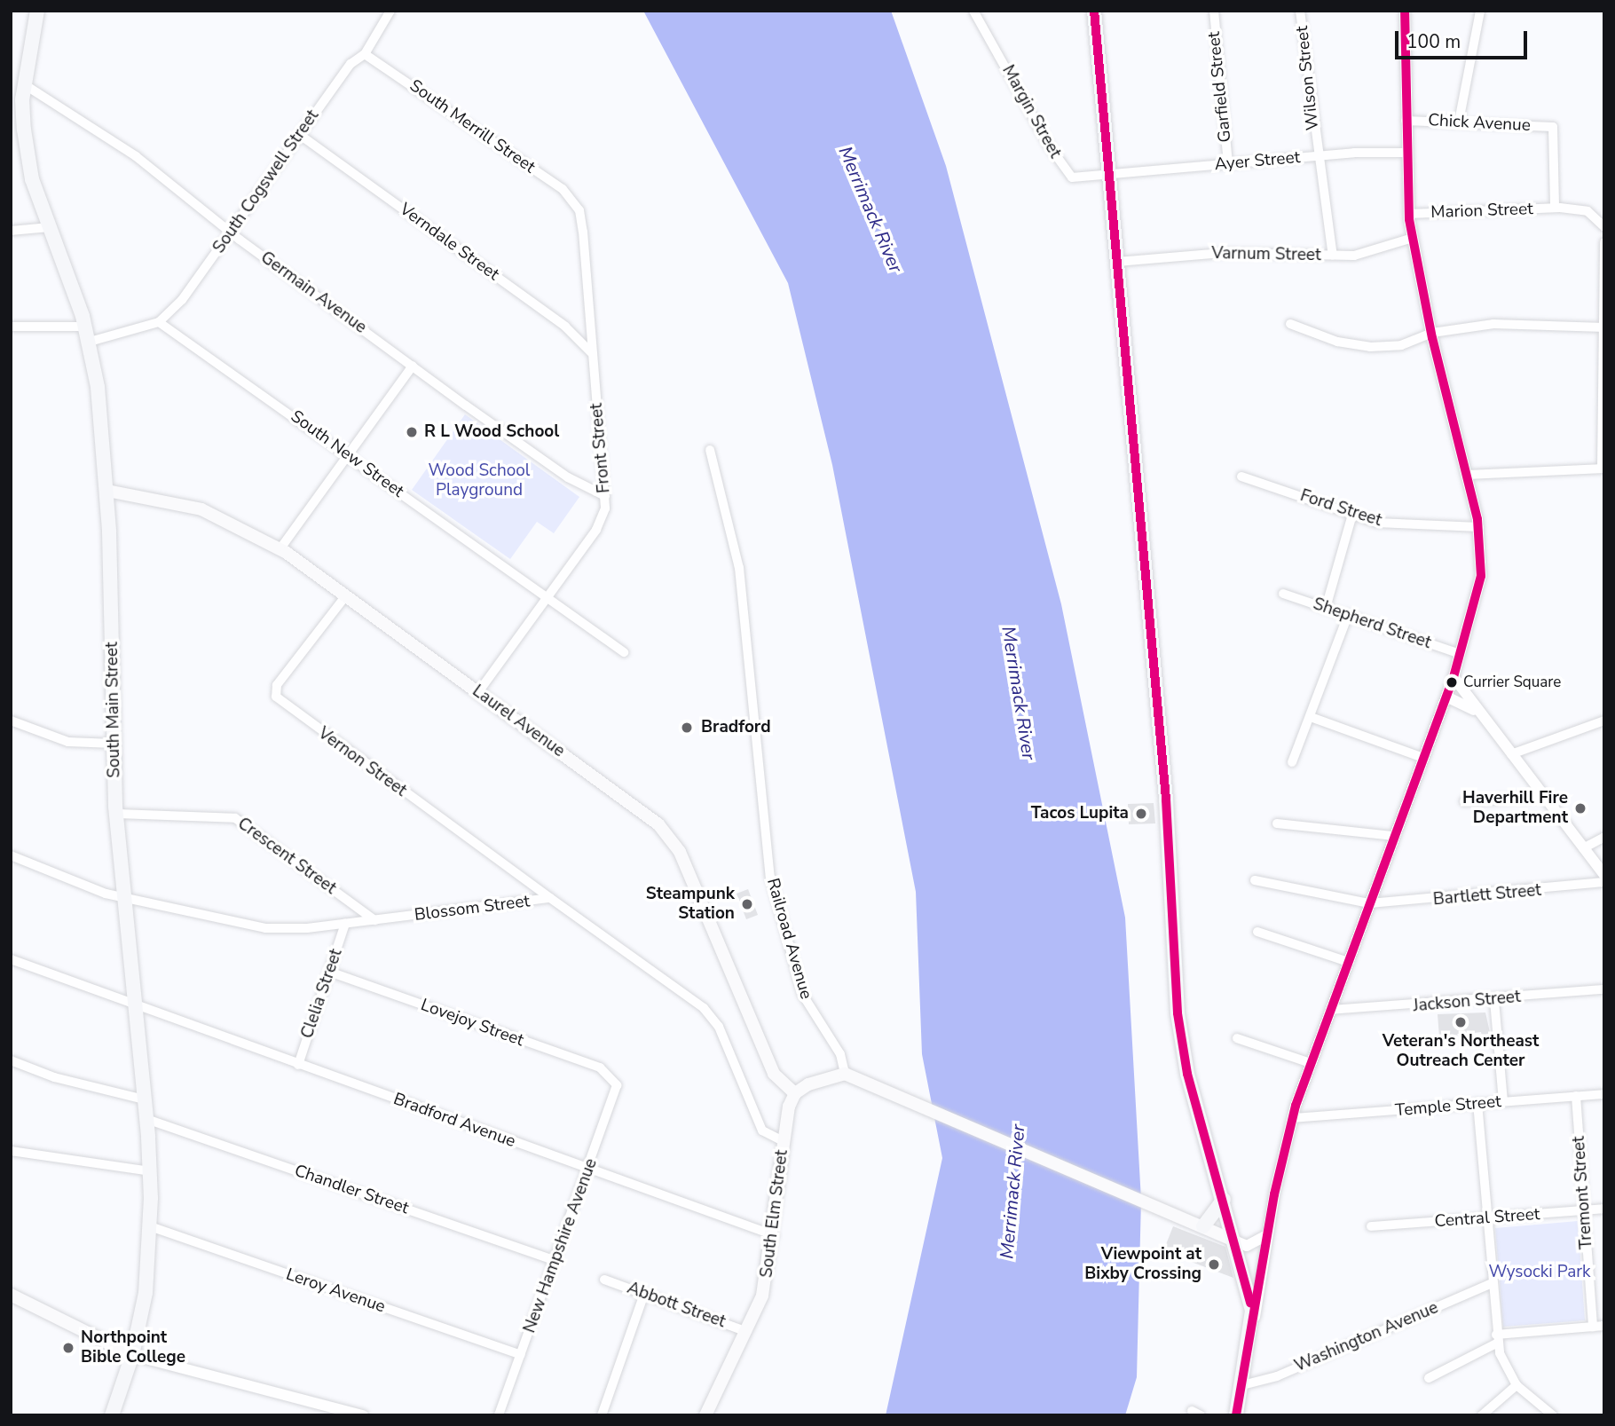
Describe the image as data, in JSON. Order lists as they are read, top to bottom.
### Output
{
  "streets": {
    "main road": ["South Main Street", "Laurel Avenue", "South Elm Street"],
    "street": [
      "Wilson Street",
      "Garfield Street",
      "Margin Street",
      "Chick Avenue",
      "South Merrill Street",
      "Ayer Street",
      "South Cogswell Street",
      "Marion Street",
      "Verndale Street",
      "Varnum Street",
      "Germain Avenue",
      "Front Street",
      "South New Street",
      "Ford Street",
      "Shepherd Street",
      "Vernon Street",
      "Crescent Street",
      "Bartlett Street",
      "Blossom Street",
      "Railroad Avenue",
      "Clelia Street",
      "Jackson Street",
      "Lovejoy Street",
      "Temple Street",
      "Bradford Avenue",
      "Chandler Street",
      "Tremont Street",
      "Central Street",
      "New Hampshire Avenue",
      "Leroy Avenue",
      "Abbott Street",
      "Washington Avenue"
    ]
  },
  "crossings": [
    ["Wilson Street", "Ayer Street"],
    ["Wilson Street", "Varnum Street"],
    ["Garfield Street", "Ayer Street"],
    ["Margin Street", "Ayer Street"],
    ["Chick Avenue", "Marion Street"],
    ["South Merrill Street", "South Cogswell Street"],
    ["South Merrill Street", "Front Street"],
    ["South Cogswell Street", "Verndale Street"],
    ["South Cogswell Street", "Germain Avenue"],
    ["South Cogswell Street", "South New Street"],
    ["Verndale Street", "Front Street"],
    ["Germain Avenue", "Front Street"],
    ["Germain Avenue", "South Main Street"],
    ["Front Street", "South New Street"],
    ["Front Street", "Laurel Avenue"],
    ["South Main Street", "Laurel Avenue"],
    ["South Main Street", "Crescent Street"],
    ["South Main Street", "Blossom Street"],
    ["South Main Street", "Bradford Avenue"],
    ["South Main Street", "Chandler Street"],
    ["South Main Street", "Leroy Avenue"],
    ["Laurel Avenue", "Vernon Street"],
    ["Laurel Avenue", "South Elm Street"],
    ["Vernon Street", "Blossom Street"],
    ["Crescent Street", "Blossom Street"],
    ["Blossom Street", "Clelia Street"],
    ["Blossom Street", "South Elm Street"],
    ["Clelia Street", "Lovejoy Street"],
    ["Clelia Street", "Bradford Avenue"],
    ["Lovejoy Street", "New Hampshire Avenue"],
    ["Temple Street", "Tremont Street"],
    ["Bradford Avenue", "South Elm Street"],
    ["Bradford Avenue", "New Hampshire Avenue"],
    ["Chandler Street", "New Hampshire Avenue"],
    ["Tremont Street", "Central Street"],
    ["South Elm Street", "Abbott Street"],
    ["New Hampshire Avenue", "Leroy Avenue"]
  ],
  "water": ["Merrimack River"],
  "parks": ["Wood School Playground", "Wysocki Park"],
  "places": [
    "R L Wood School",
    "Currier Square",
    "Bradford",
    "Haverhill Fire Department",
    "Tacos Lupita",
    "Steampunk Station",
    "Veteran's Northeast Outreach Center",
    "Viewpoint at Bixby Crossing",
    "Northpoint Bible College"
  ],
  "scale_bar": "100 m"
}
